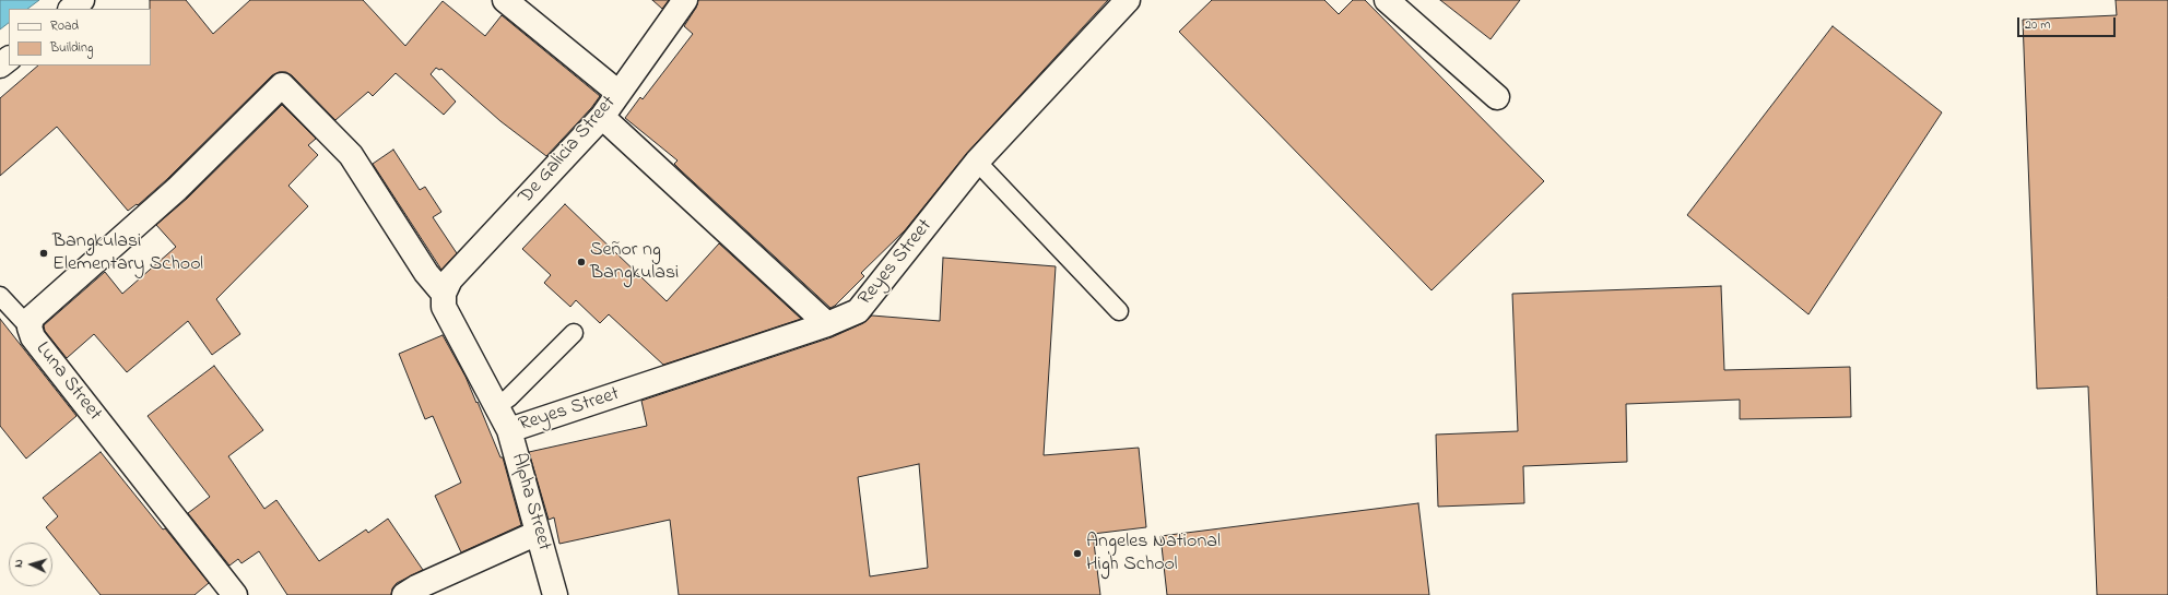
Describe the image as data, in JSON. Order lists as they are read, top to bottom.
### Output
{
  "streets": {
    "street": [
      "De Galicia Street",
      "Reyes Street",
      "Luna Street",
      "Alpha Street"
    ]
  },
  "crossings": [
    ["De Galicia Street", "Luna Street"],
    ["De Galicia Street", "Alpha Street"],
    ["Reyes Street", "Alpha Street"],
    ["Luna Street", "Alpha Street"]
  ],
  "places": ["Bangkulasi Elementary School", "Señor ng Bangkulasi", "Angeles National High School"],
  "legend": ["Road", "Building"],
  "scale_bar": "20 m",
  "north": "left"
}
